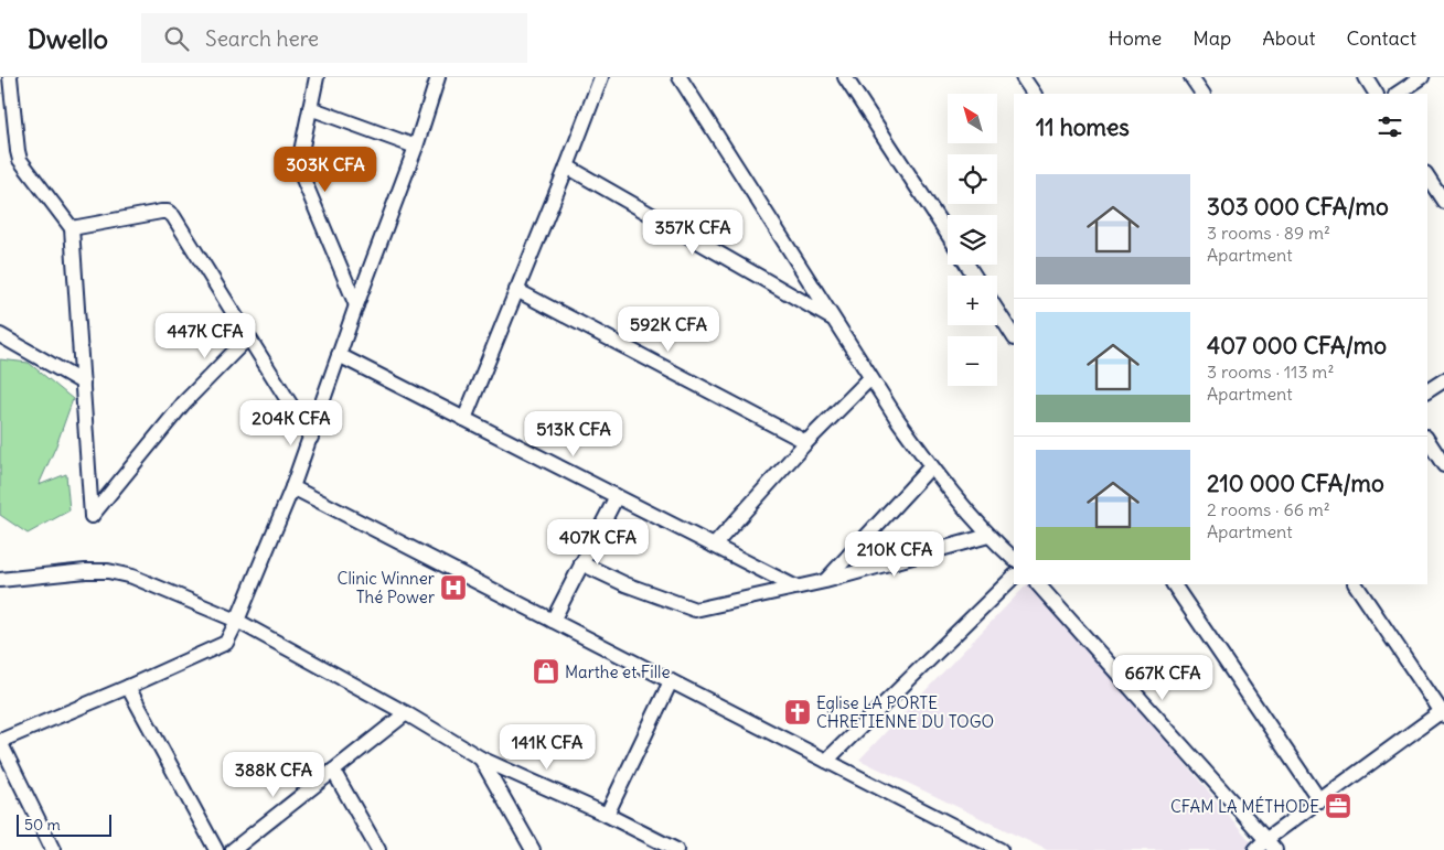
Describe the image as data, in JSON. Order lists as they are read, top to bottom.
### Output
{
  "places": {
    "hospital": ["Clinic Winner Thé Power"],
    "shop": ["Marthe et Fille"],
    "church": ["Eglise LA PORTE CHRETIENNE DU TOGO"],
    "office": ["CFAM LA MÉTHODE"]
  },
  "scale_bar": "50 m",
  "north": "top left",
  "page": {
    "header": "Dwello",
    "search": "Search here",
    "nav": [
      "Home",
      "Map",
      "About",
      "Contact"
    ],
    "map_buttons": ["+", "−"],
    "heading": "11 homes",
    "price": [
      "303K CFA",
      "357K CFA",
      "592K CFA",
      "447K CFA",
      "204K CFA",
      "513K CFA",
      "407K CFA",
      "210K CFA",
      "667K CFA",
      "141K CFA",
      "388K CFA"
    ],
    "list": [
      {
        "name": "303 000 CFA/mo",
        "note": "3 rooms · 89 m² · Apartment"
      },
      {
        "name": "407 000 CFA/mo",
        "note": "3 rooms · 113 m² · Apartment"
      },
      {
        "name": "210 000 CFA/mo",
        "note": "2 rooms · 66 m² · Apartment"
      }
    ],
    "scale": "50 m"
  }
}
